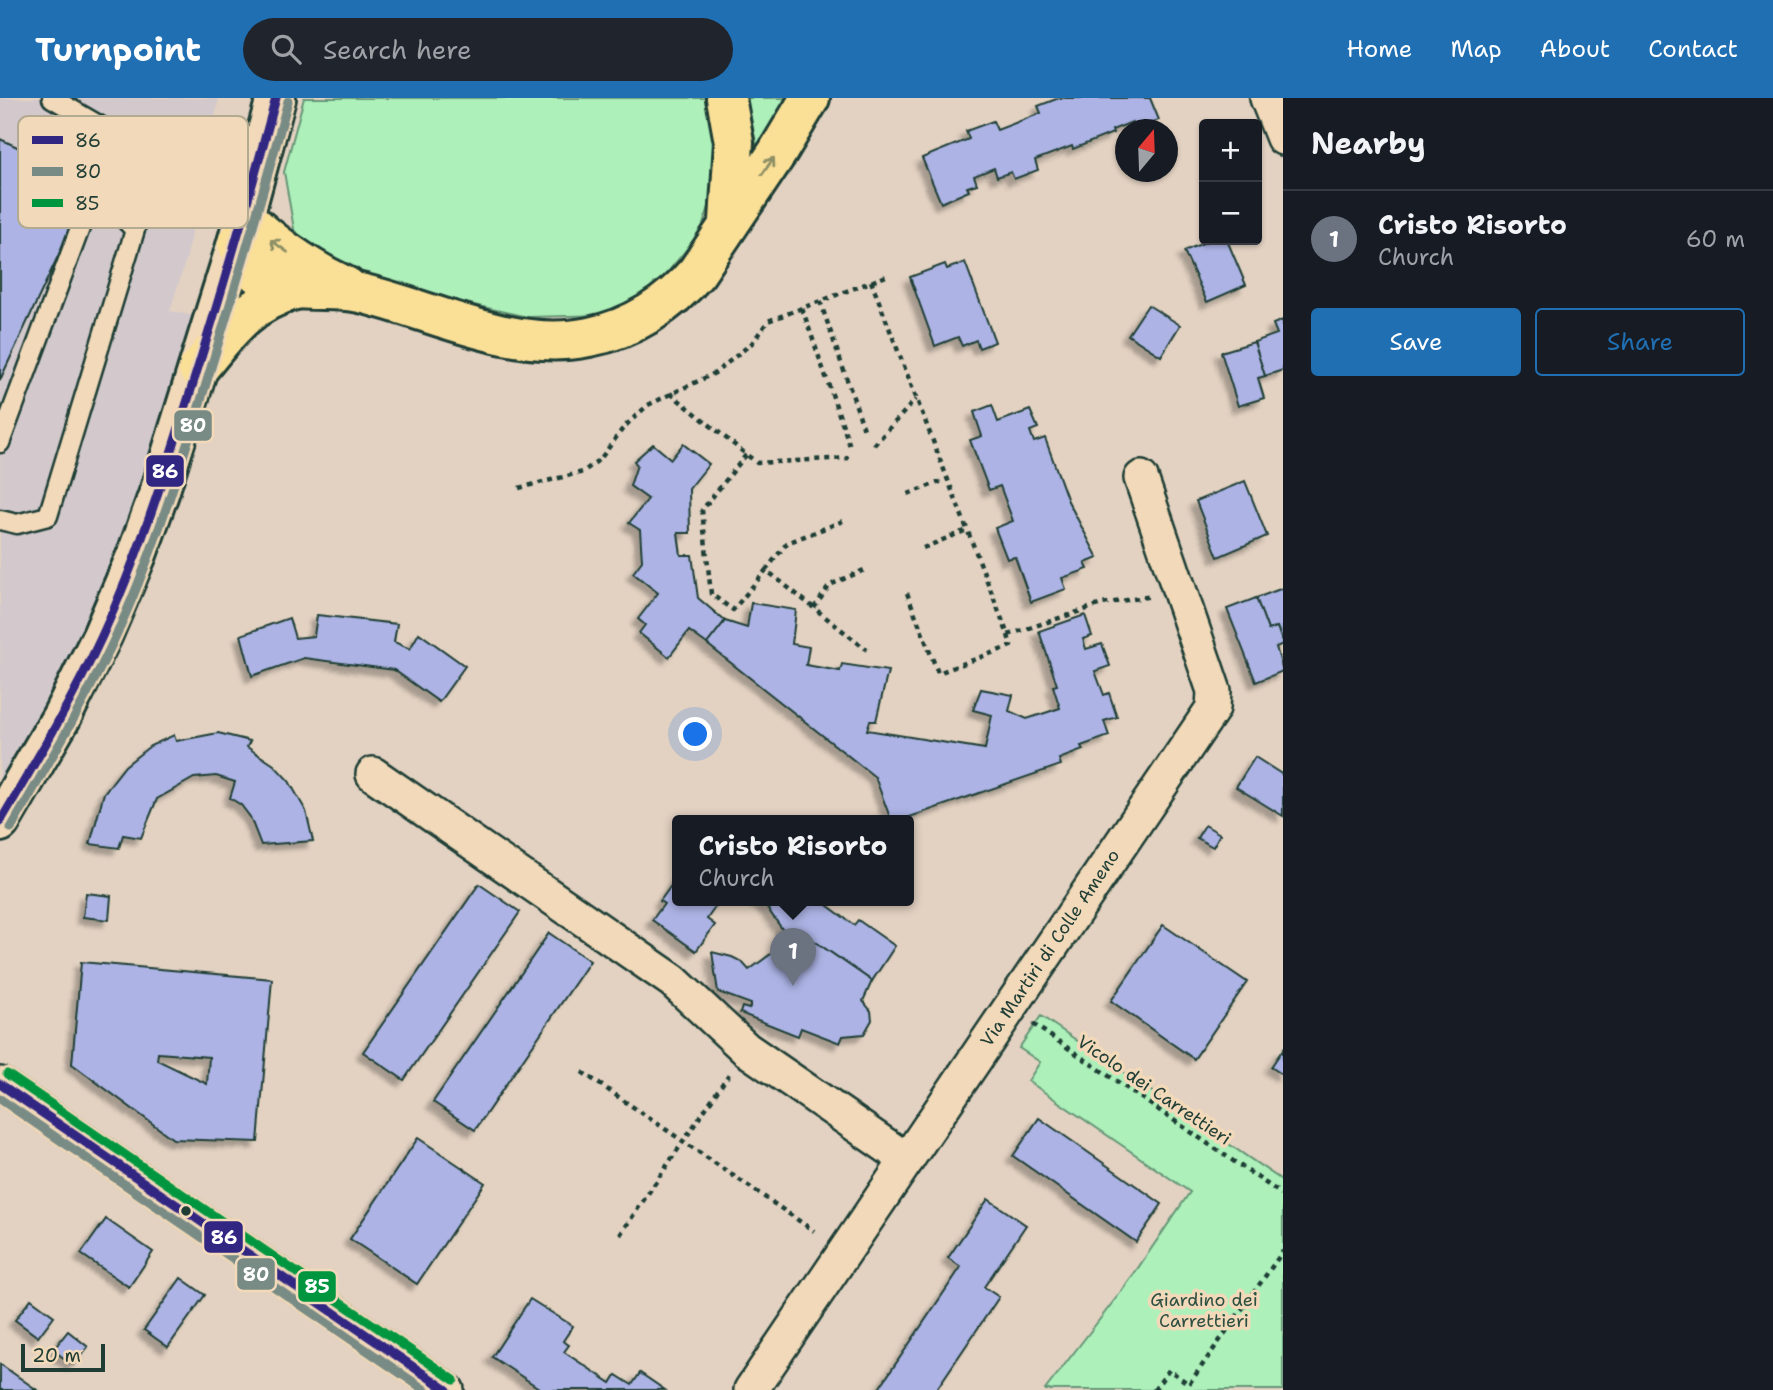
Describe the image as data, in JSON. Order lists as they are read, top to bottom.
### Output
{
  "streets": {
    "street": ["Via Martiri di Colle Ameno"],
    "path": ["Vicolo dei Carrettieri"]
  },
  "crossings": [
    ["Via Martiri di Colle Ameno", "Vicolo dei Carrettieri"]
  ],
  "parks": ["Giardino dei Carrettieri"],
  "lines": ["transit line 86", "transit line 80", "transit line 85"],
  "legend": ["86", "80", "85"],
  "scale_bar": "20 m",
  "north": "top",
  "page": {
    "header": "Turnpoint",
    "search": "Search here",
    "nav": [
      "Home",
      "Map",
      "About",
      "Contact"
    ],
    "heading": "Nearby",
    "map_buttons": ["+", "−"],
    "list": [
      {
        "mark": "1",
        "name": "Cristo Risorto",
        "note": "Church",
        "value": "60 m"
      }
    ],
    "buttons": ["Save", "Share"],
    "popup": ["Cristo Risorto", "Church"],
    "pins": "1",
    "scale": "20 m"
  }
}
